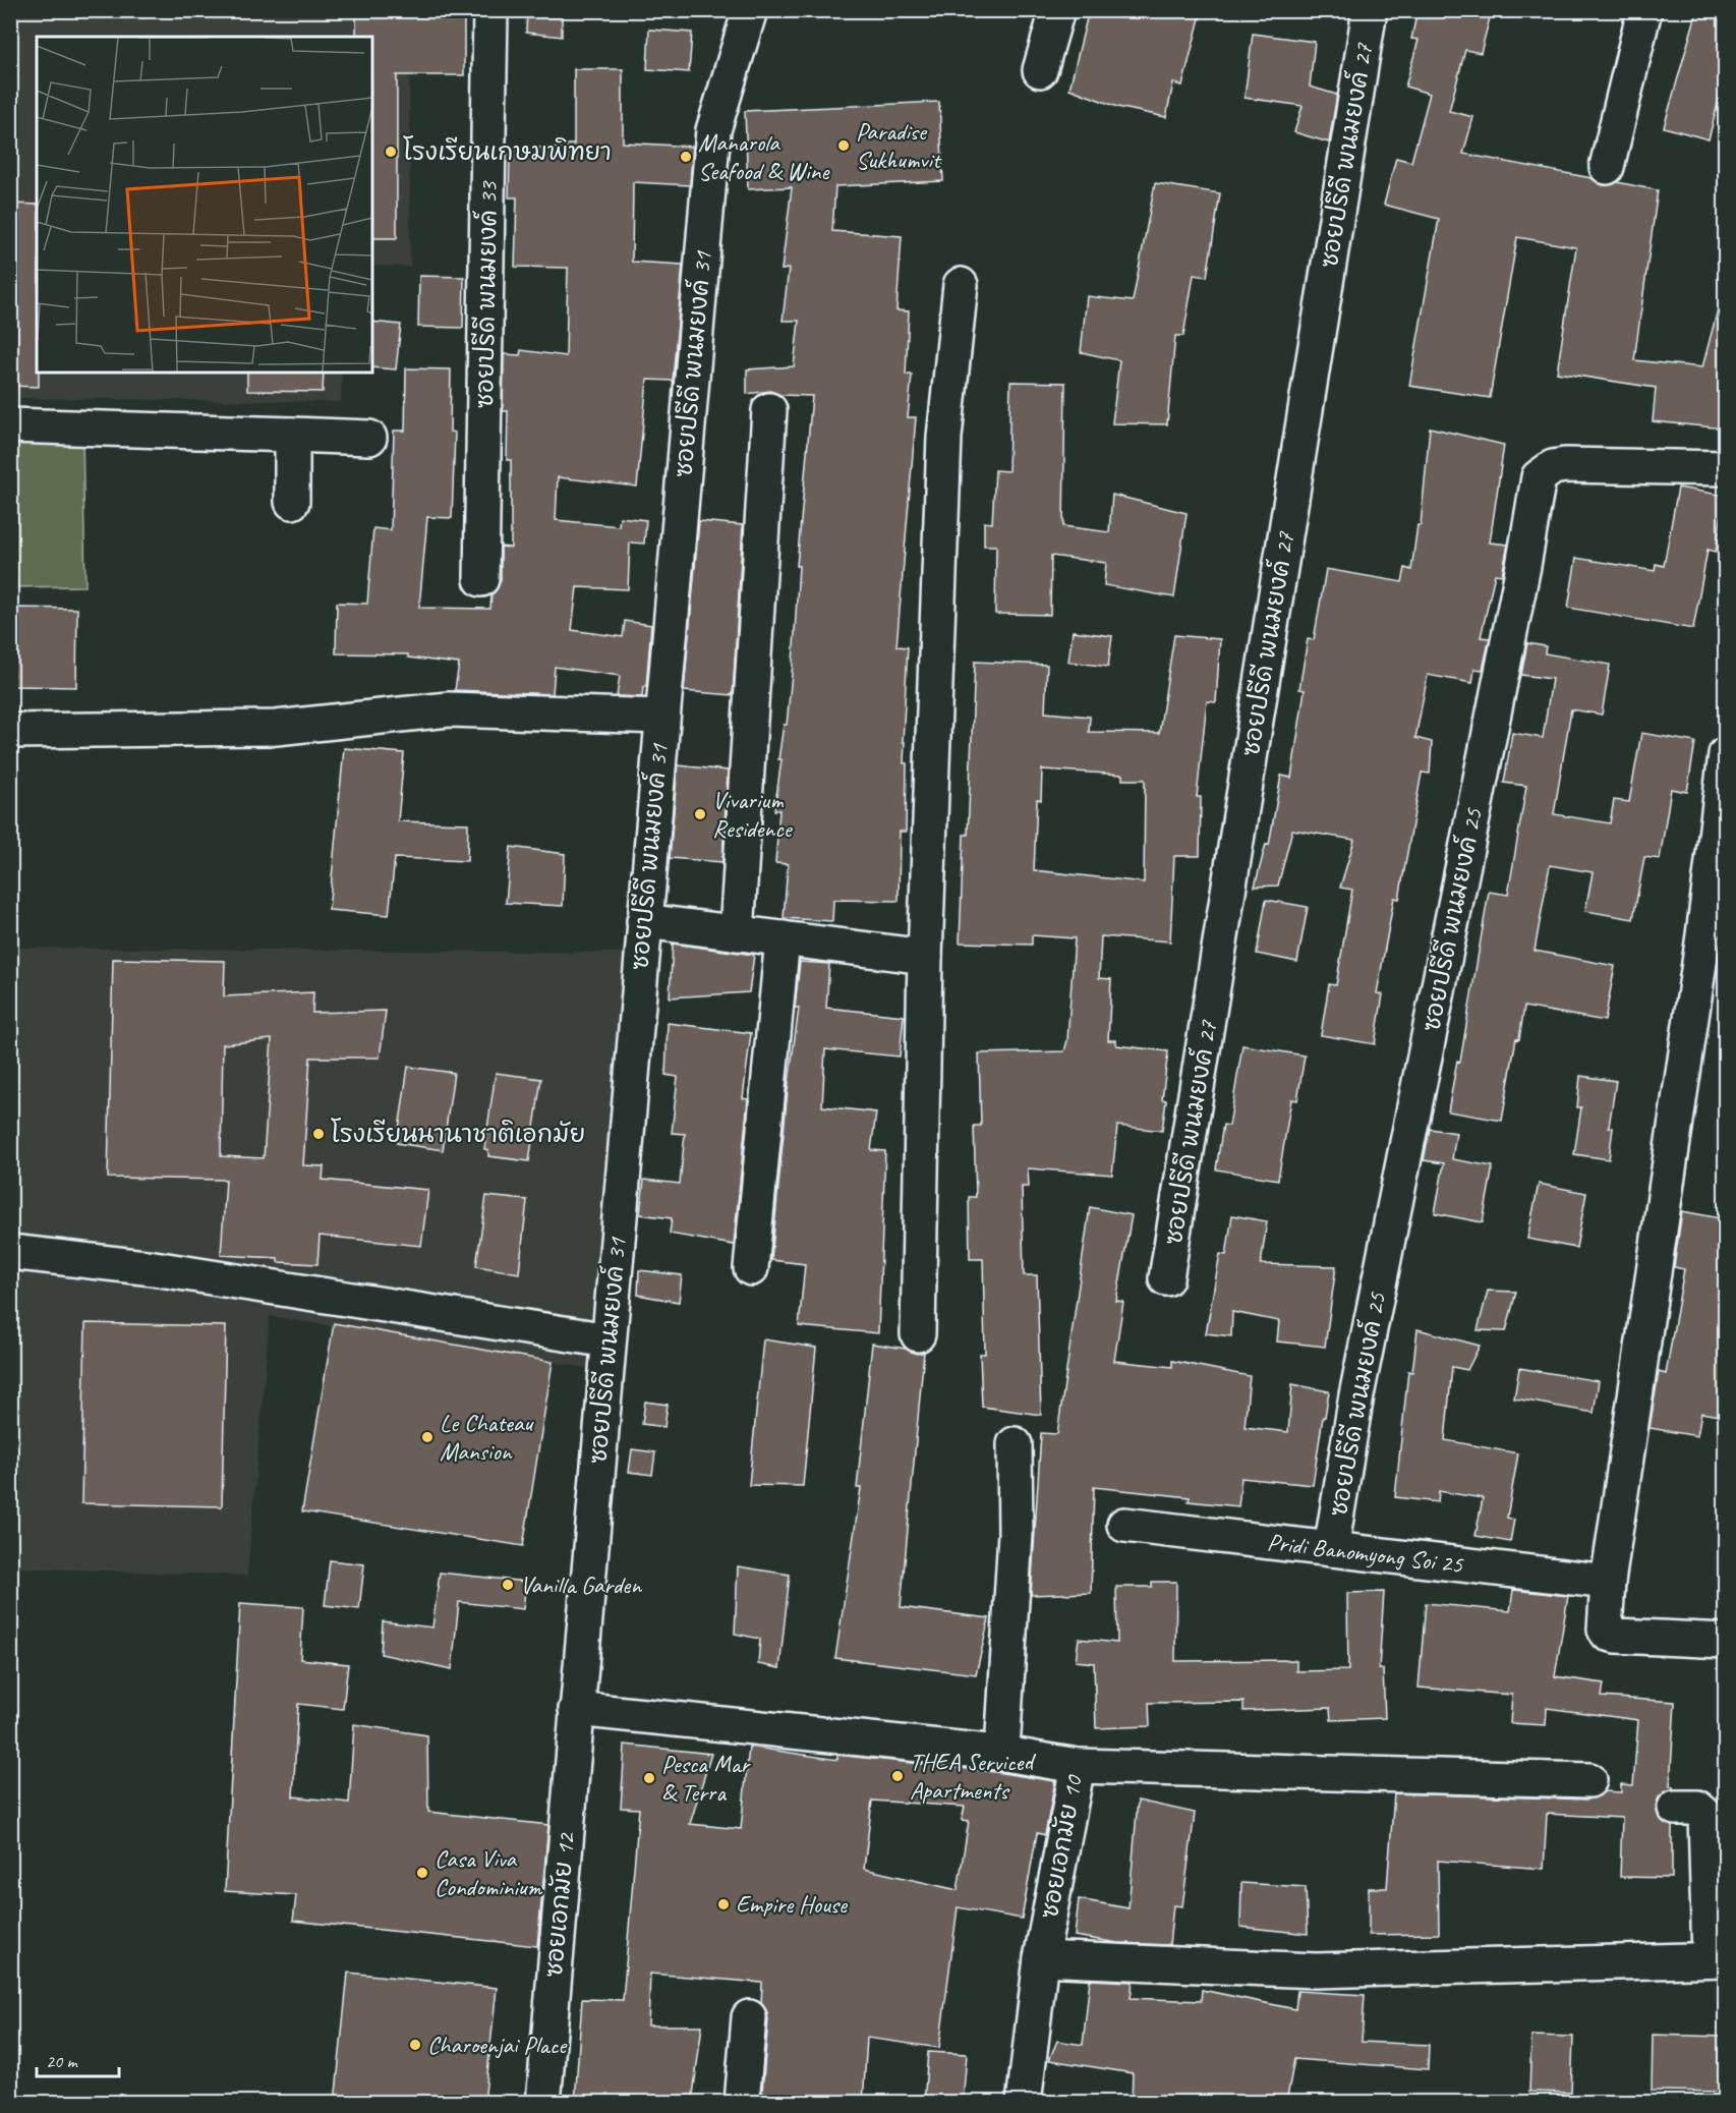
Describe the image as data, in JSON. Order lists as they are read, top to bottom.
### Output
{
  "streets": {
    "street": [
      "ซอยปรีดี พนมยงค์ 27",
      "ซอยปรีดี พนมยงค์ 33",
      "ซอยปรีดี พนมยงค์ 31",
      "ซอยปรีดี พนมยงค์ 25",
      "Pridi Banomyong Soi 25",
      "ซอยเอกมัย 10",
      "ซอยเอกมัย 12"
    ]
  },
  "crossings": [
    ["ซอยปรีดี พนมยงค์ 31", "ซอยเอกมัย 10"],
    ["ซอยปรีดี พนมยงค์ 31", "ซอยเอกมัย 12"],
    ["ซอยปรีดี พนมยงค์ 25", "Pridi Banomyong Soi 25"],
    ["ซอยเอกมัย 10", "ซอยเอกมัย 12"]
  ],
  "places": [
    "Paradise Sukhumvit",
    "โรงเรียนเกษมพิทยา",
    "Manarola Seafood & Wine",
    "Vivarium Residence",
    "โรงเรียนนานาชาติเอกมัย",
    "Le Chateau Mansion",
    "Vanilla Garden",
    "THEA Serviced Apartments",
    "Pesca Mar & Terra",
    "Casa Viva Condominium",
    "Empire House",
    "Charoenjai Place"
  ],
  "scale_bar": "20 m"
}
